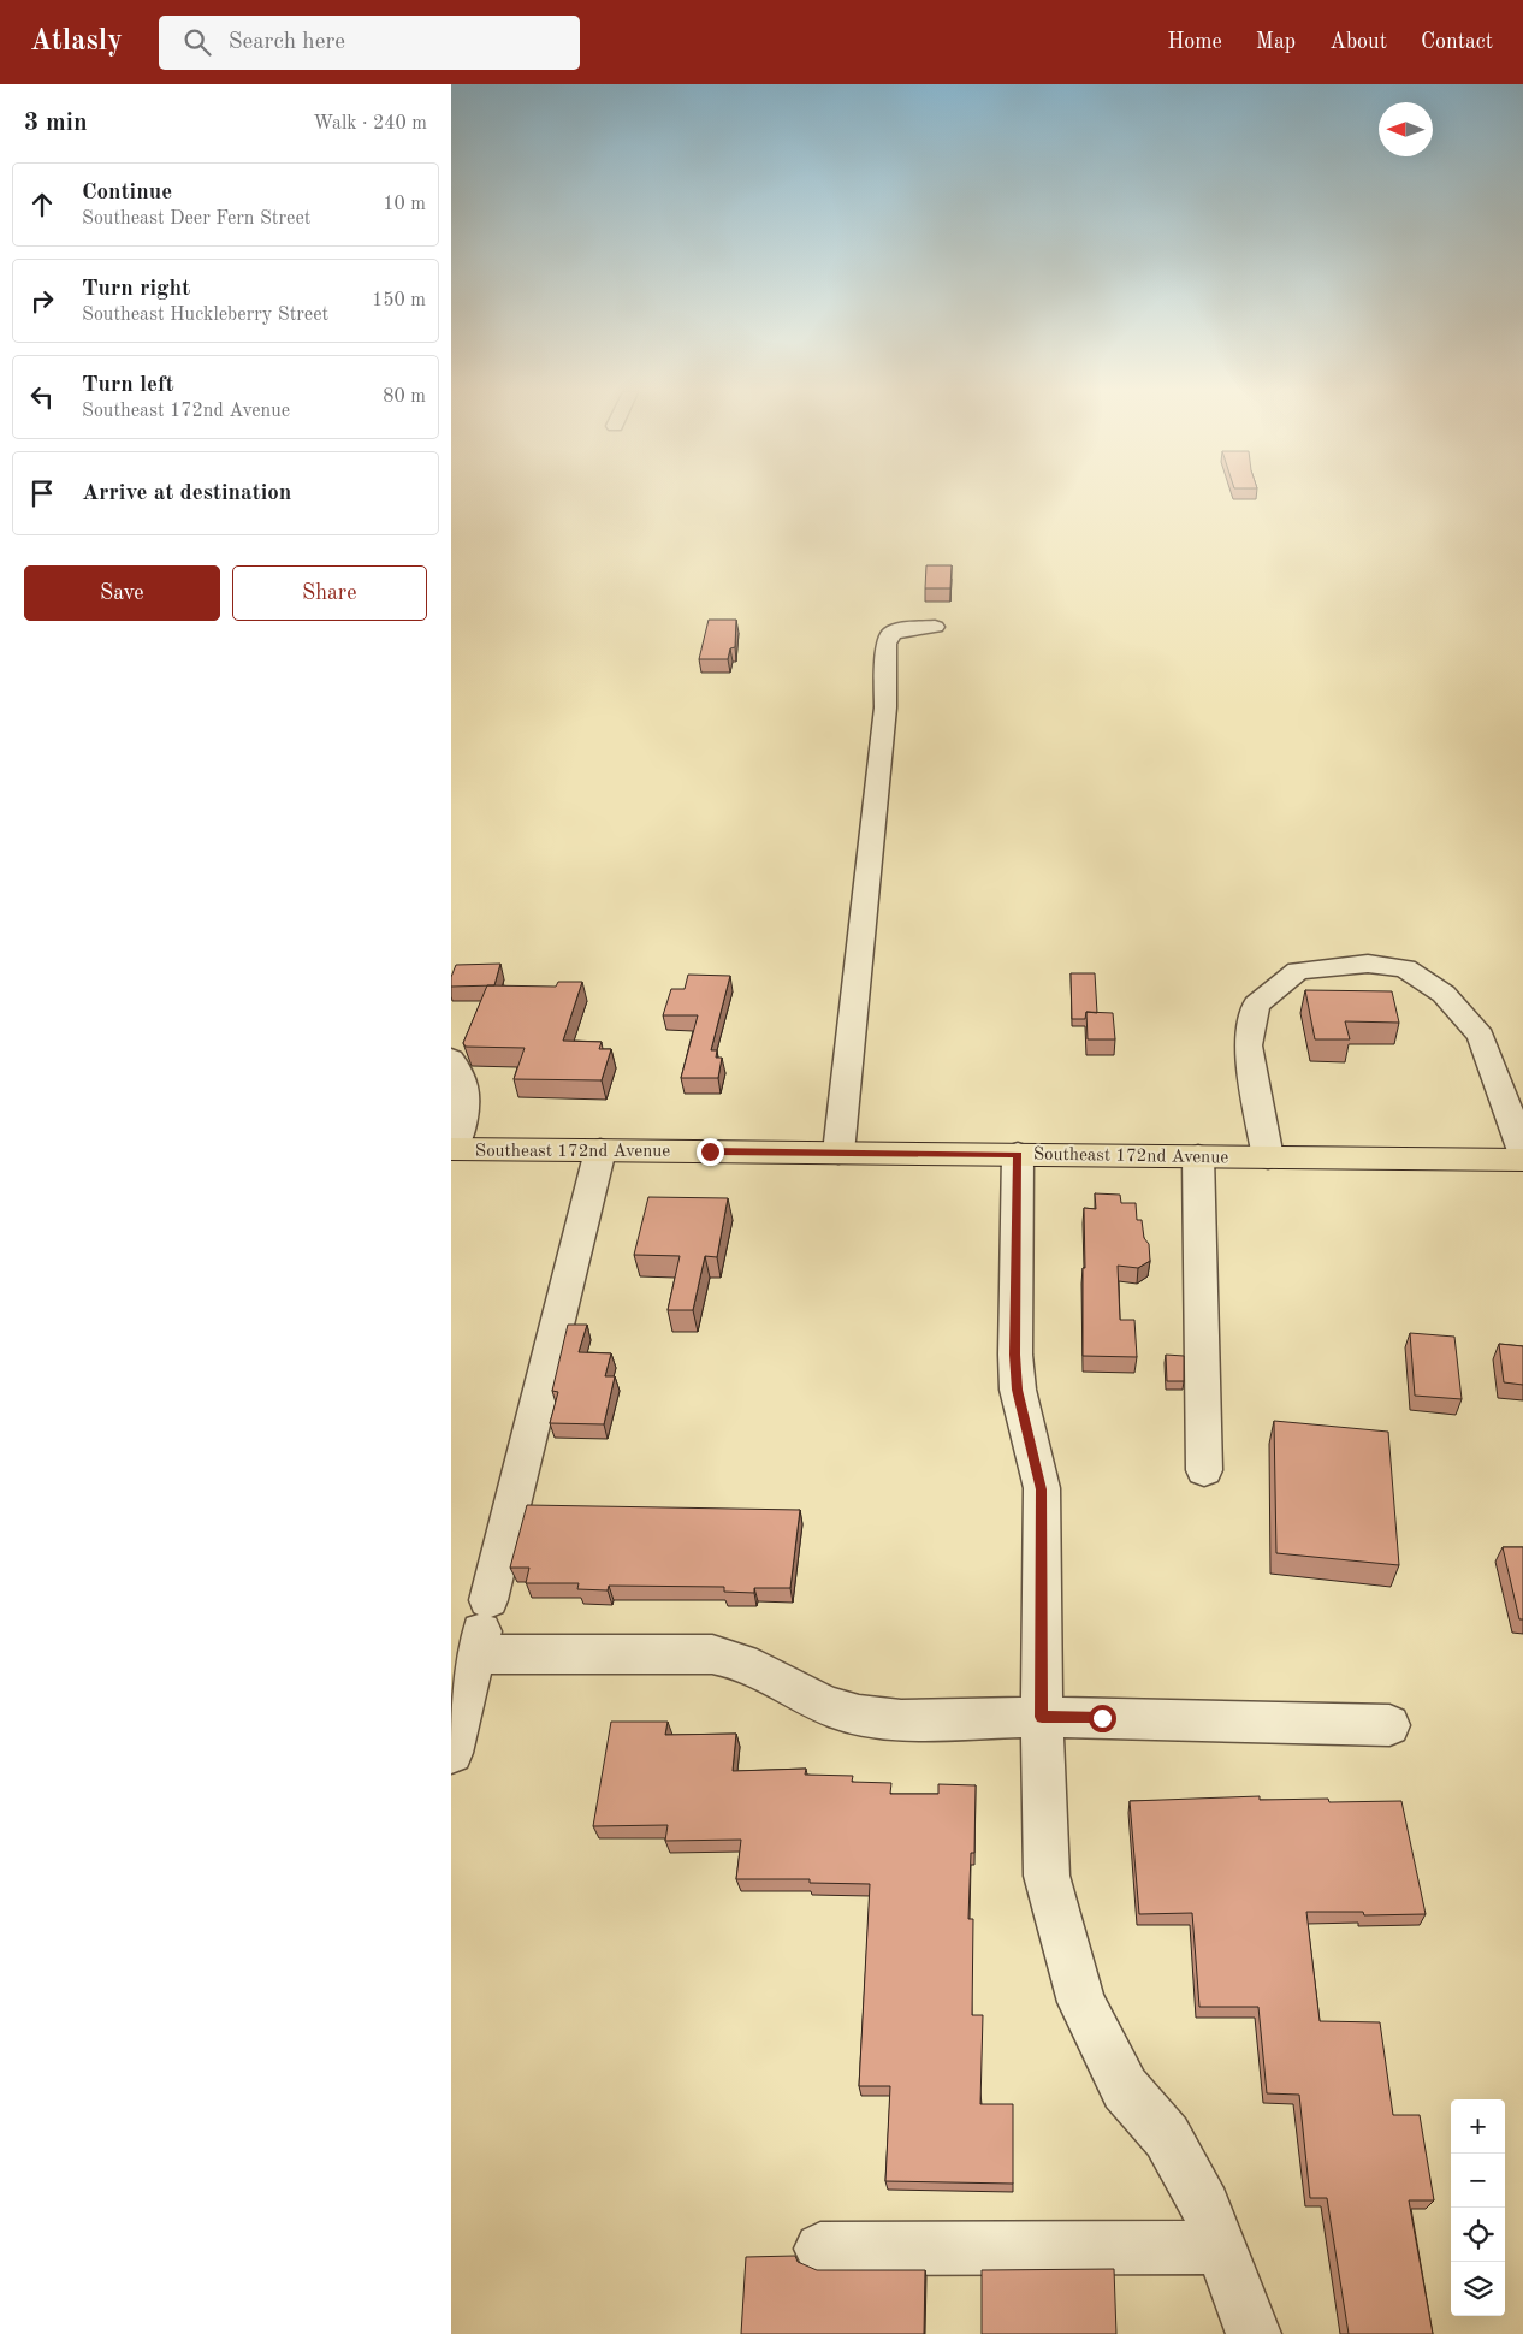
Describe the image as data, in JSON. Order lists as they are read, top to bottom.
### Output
{
  "streets": {
    "main road": ["Southeast 172nd Avenue"]
  },
  "north": "left",
  "page": {
    "header": "Atlasly",
    "search": "Search here",
    "nav": [
      "Home",
      "Map",
      "About",
      "Contact"
    ],
    "heading": ["3 min", "Walk · 240 m"],
    "list": [
      ["Continue", "Southeast Deer Fern Street", "10 m"],
      ["Turn right", "Southeast Huckleberry Street", "150 m"],
      ["Turn left", "Southeast 172nd Avenue", "80 m"],
      "Arrive at destination"
    ],
    "buttons": ["Save", "Share"],
    "map_buttons": ["+", "−"]
  }
}
